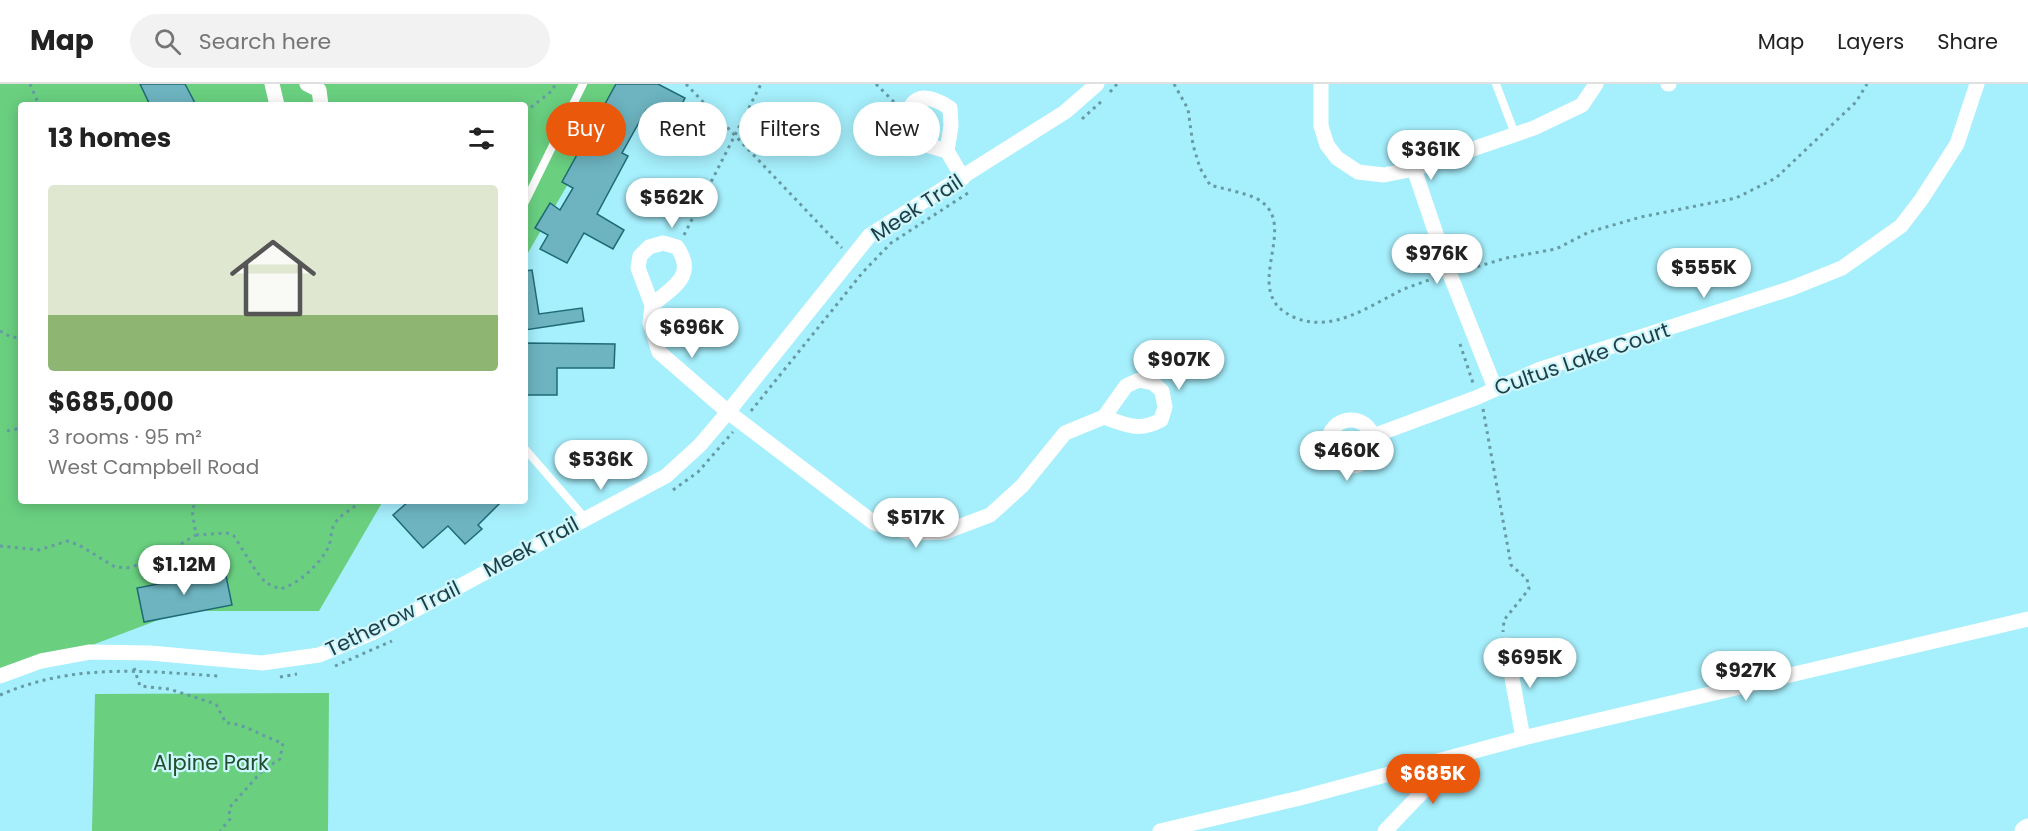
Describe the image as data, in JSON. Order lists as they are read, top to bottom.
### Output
{
  "streets": {
    "street": ["Meek Trail", "Cultus Lake Court"],
    "path": ["Tetherow Trail"]
  },
  "parks": ["Alpine Park"],
  "page": {
    "header": "Map",
    "search": "Search here",
    "nav": ["Map", "Layers", "Share"],
    "chip": [
      "Buy",
      "Rent",
      "Filters",
      "New"
    ],
    "heading": "13 homes",
    "price": [
      "$361K",
      "$562K",
      "$976K",
      "$555K",
      "$696K",
      "$907K",
      "$460K",
      "$536K",
      "$517K",
      "$1.12M",
      "$695K",
      "$927K",
      "$685K"
    ],
    "list": [
      {
        "name": "$685,000",
        "note": "3 rooms · 95 m² · West Campbell Road"
      }
    ]
  }
}
